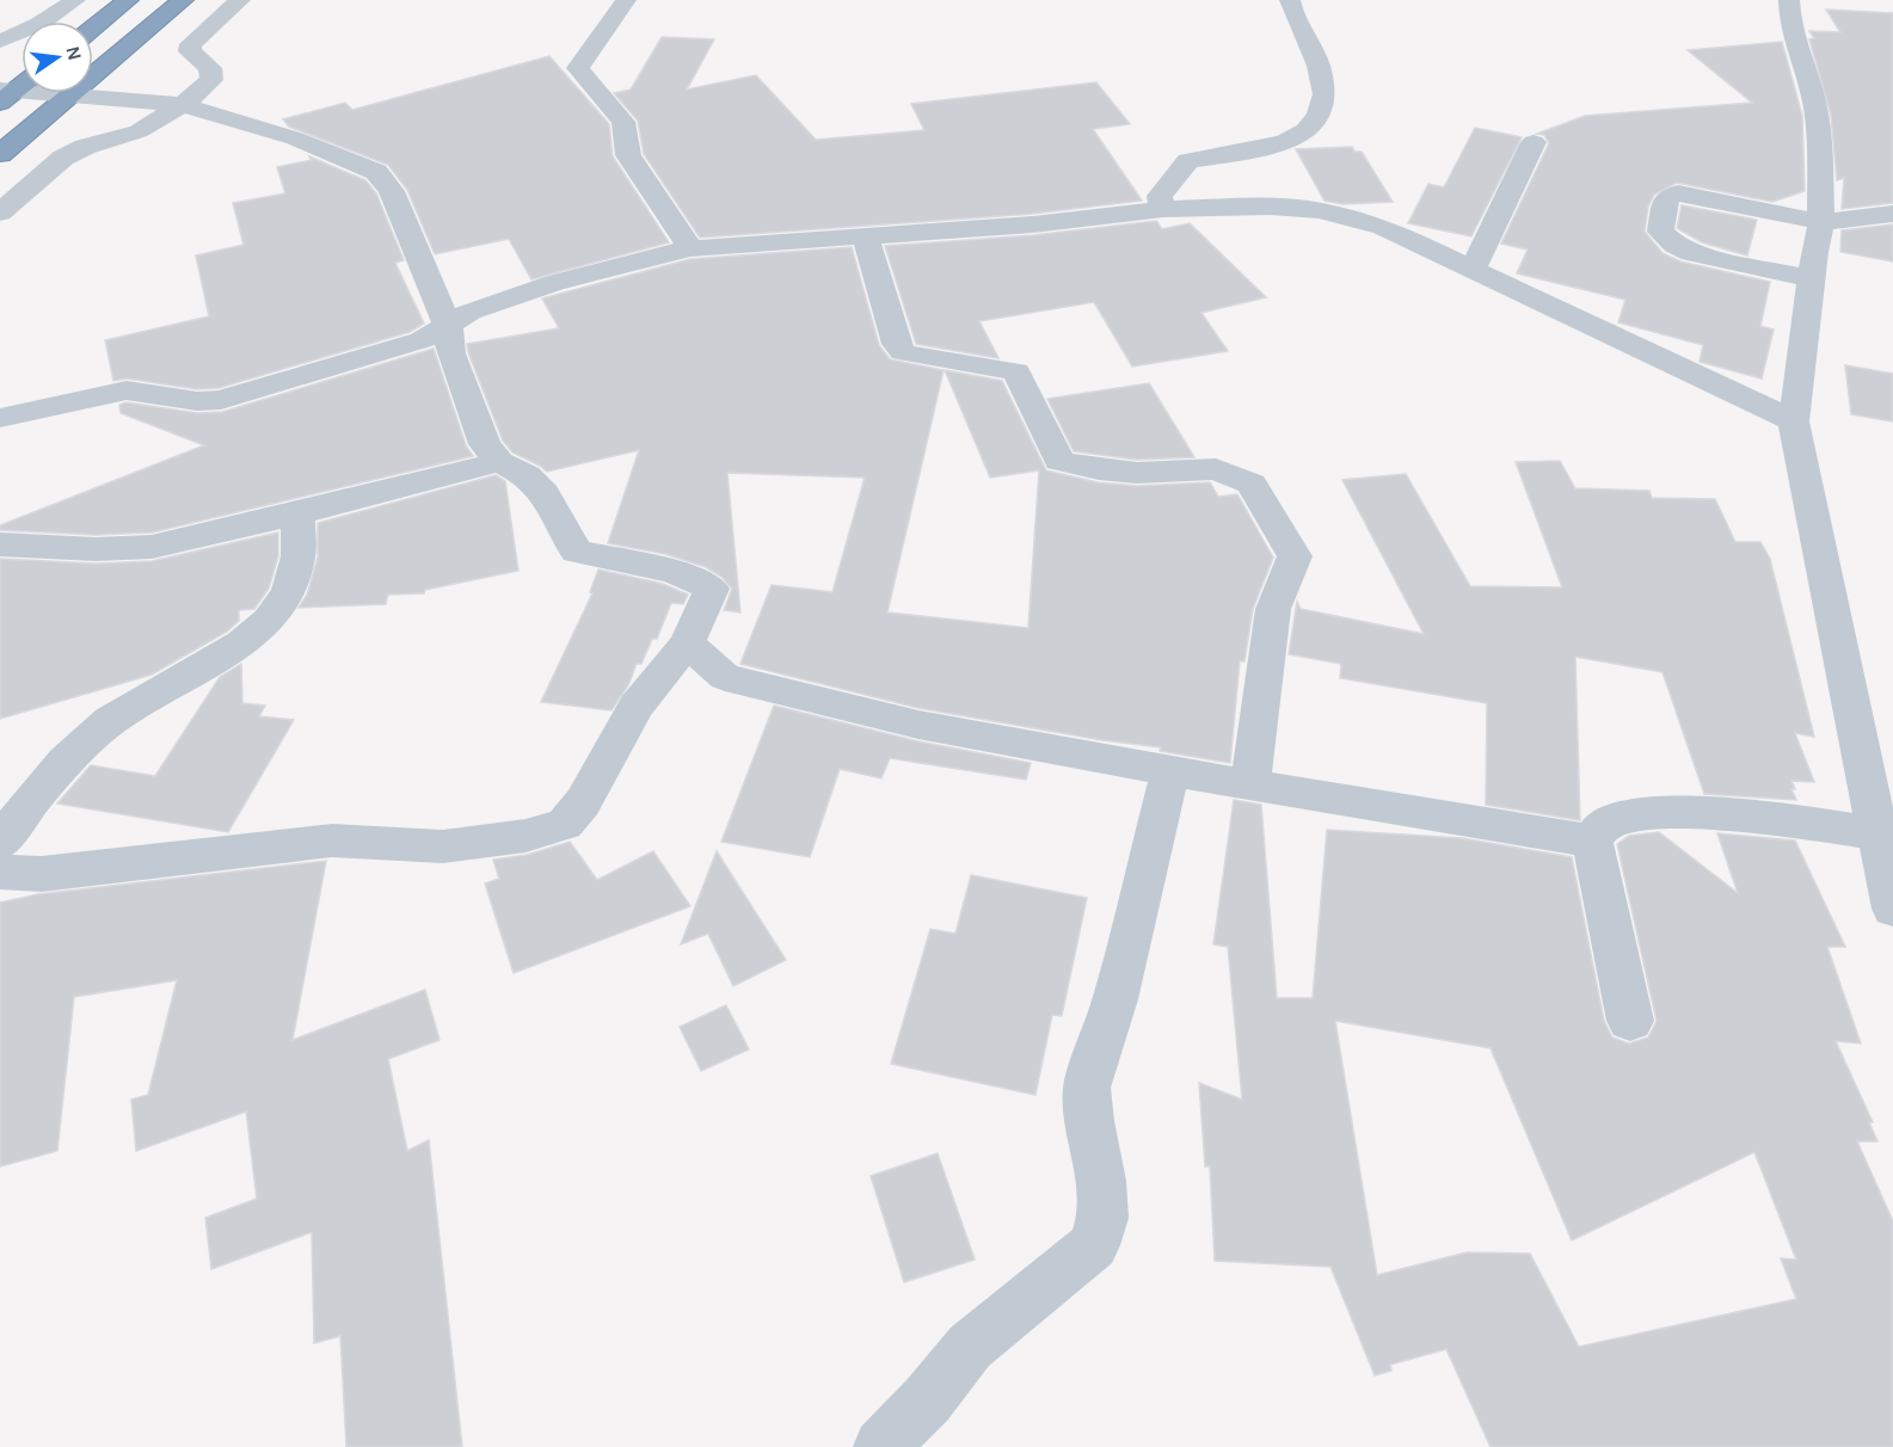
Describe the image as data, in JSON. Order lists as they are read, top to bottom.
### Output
{
  "north": "right"
}
